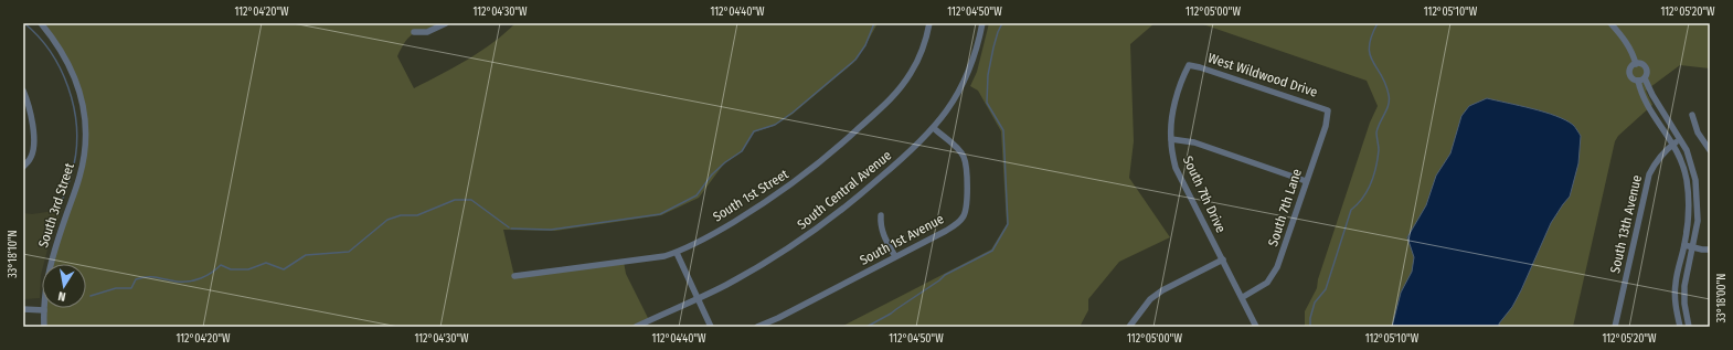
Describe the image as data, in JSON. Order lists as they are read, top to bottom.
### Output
{
  "streets": {
    "street": [
      "West Wildwood Drive",
      "South Central Avenue",
      "South 7th Drive",
      "South 1st Street",
      "South 3rd Street",
      "South 7th Lane",
      "South 13th Avenue",
      "South 1st Avenue"
    ]
  },
  "crossings": [
    ["West Wildwood Drive", "South 7th Drive"],
    ["West Wildwood Drive", "South 7th Lane"],
    ["South Central Avenue", "South 1st Avenue"],
    ["South 7th Drive", "South 7th Lane"]
  ],
  "north": "bottom",
  "coordinates": [
    "112°04'20\"W",
    "112°04'30\"W",
    "112°04'40\"W",
    "112°04'50\"W",
    "112°05'00\"W",
    "112°05'10\"W",
    "112°05'20\"W",
    "33°18'10\"N",
    "33°18'00\"N"
  ]
}
